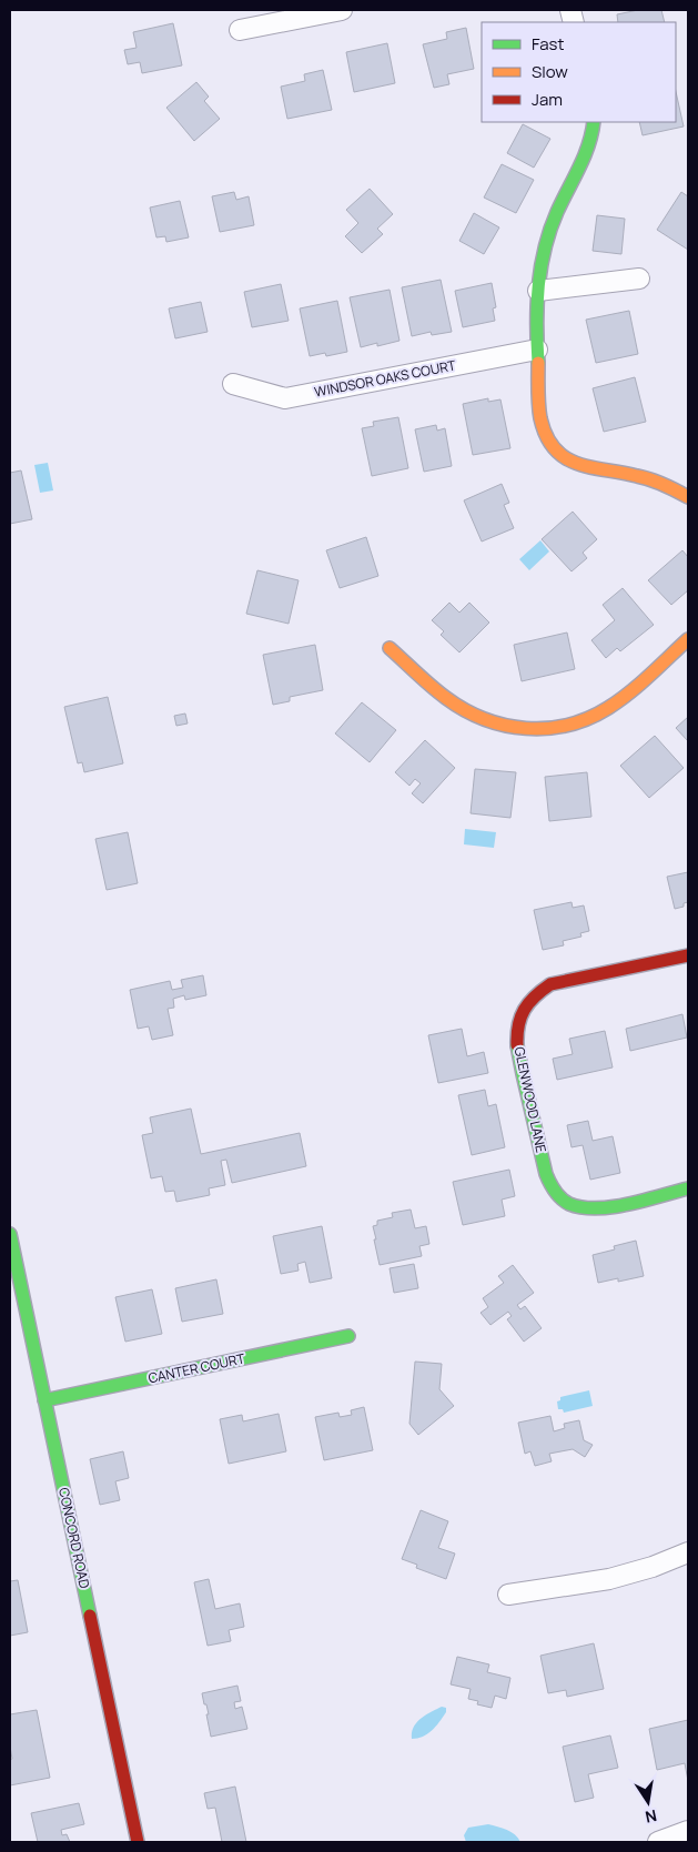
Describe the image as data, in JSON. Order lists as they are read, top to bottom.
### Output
{
  "streets": {
    "street": [
      "WINDSOR OAKS COURT",
      "GLENWOOD LANE",
      "CANTER COURT",
      "CONCORD ROAD"
    ]
  },
  "crossings": [
    ["CANTER COURT", "CONCORD ROAD"]
  ],
  "legend": ["Fast", "Slow", "Jam"],
  "north": "bottom"
}
